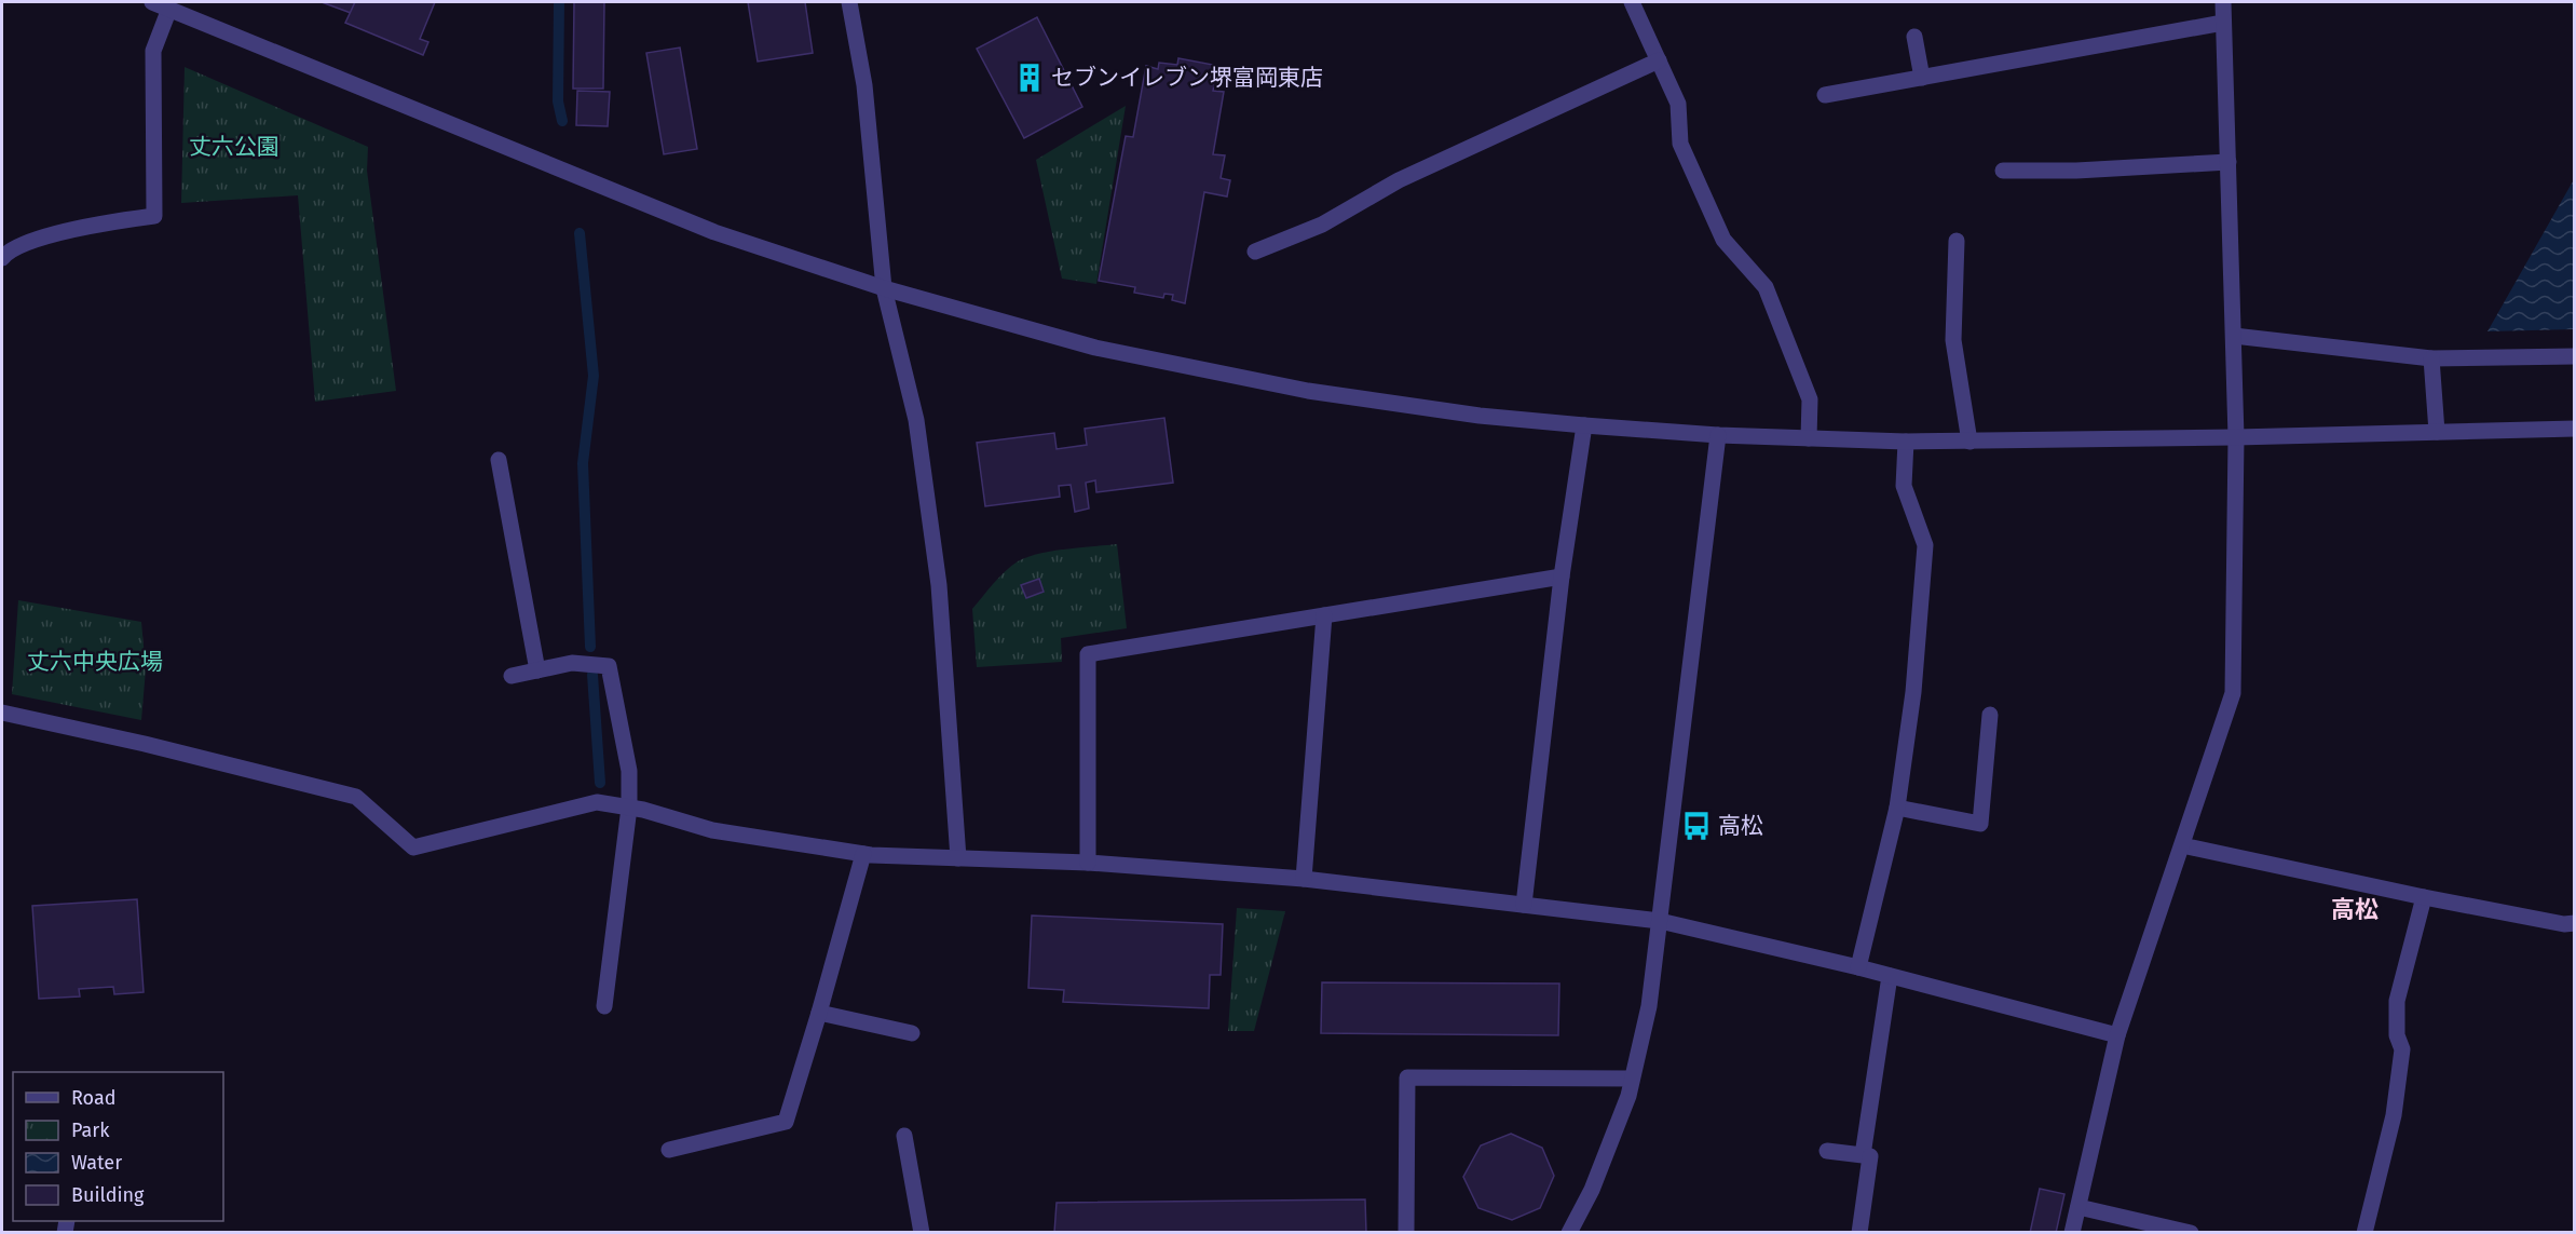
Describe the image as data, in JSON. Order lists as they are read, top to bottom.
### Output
{
  "districts": ["高松"],
  "parks": ["丈六公園", "丈六中央広場"],
  "places": {
    "building": ["セブンイレブン堺富岡東店"],
    "bus stop": ["高松"]
  },
  "legend": [
    "Road",
    "Park",
    "Water",
    "Building"
  ]
}
